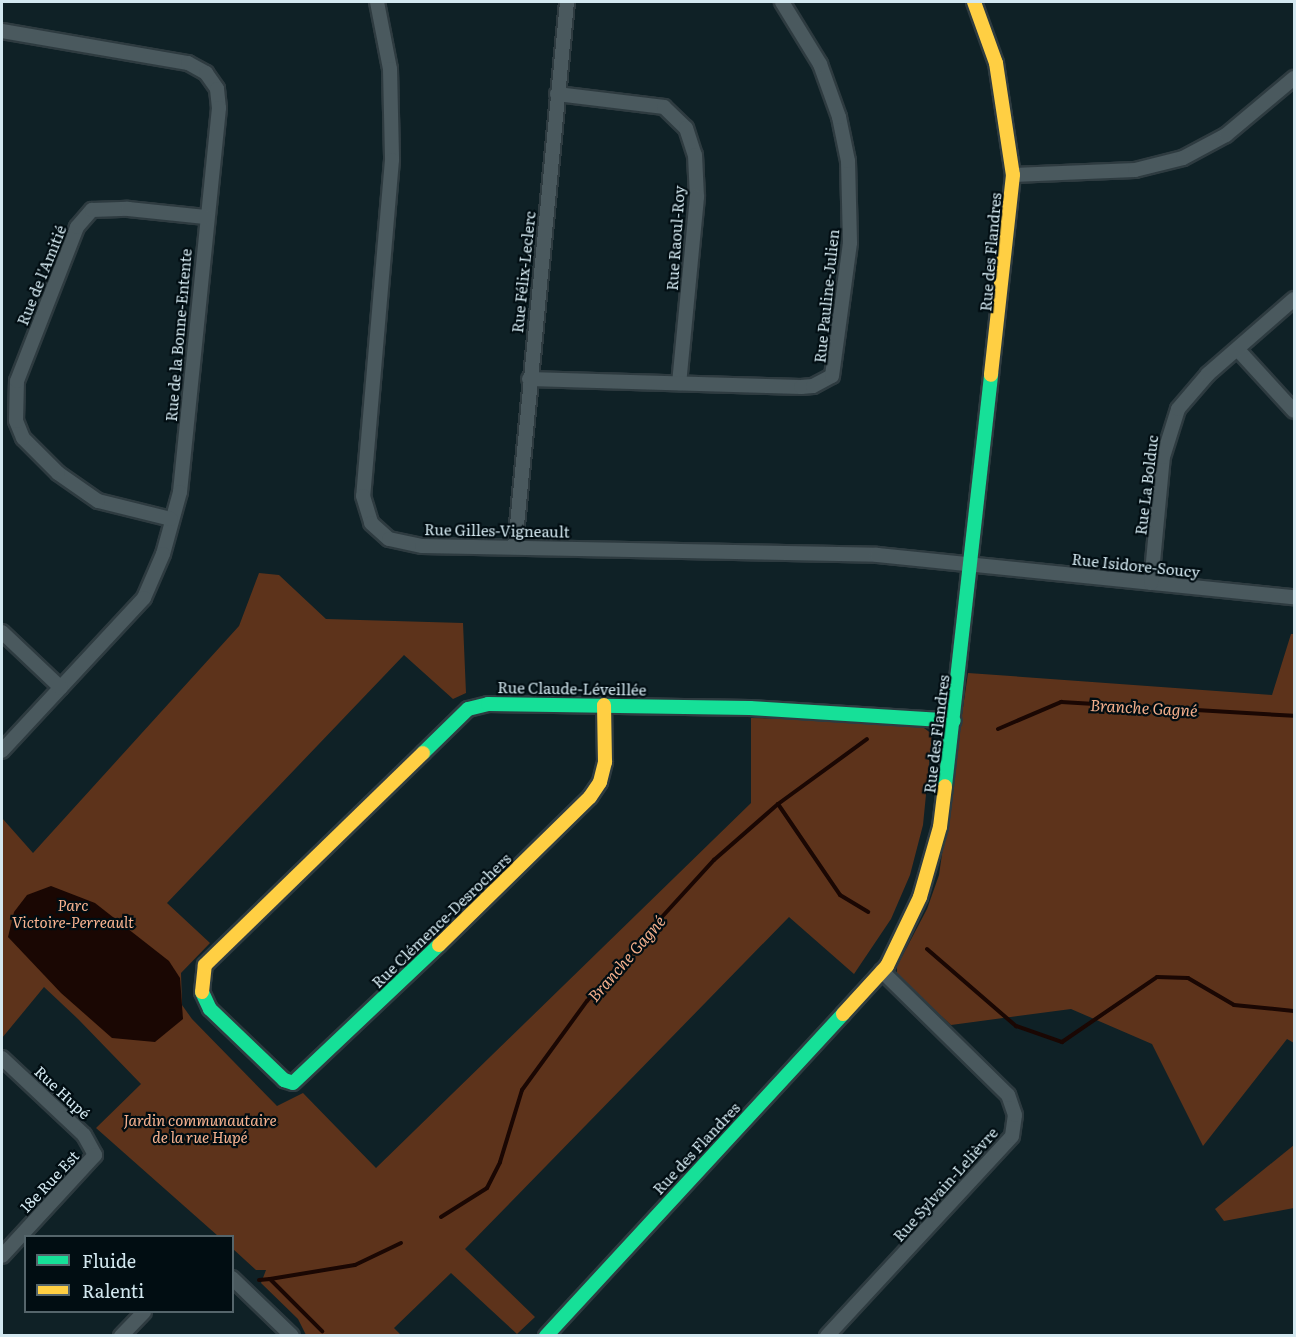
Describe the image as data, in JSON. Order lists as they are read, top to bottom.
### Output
{
  "streets": {
    "street": [
      "Rue Raoul-Roy",
      "Rue des Flandres",
      "Rue Félix-Leclerc",
      "Rue de l'Amitié",
      "Rue Pauline-Julien",
      "Rue de la Bonne-Entente",
      "Rue La Bolduc",
      "Rue Gilles-Vigneault",
      "Rue Isidore-Soucy",
      "Rue Claude-Léveillée",
      "Rue Clémence-Desrochers",
      "Rue Hupé",
      "18e Rue Est",
      "Rue Sylvain-Lelièvre"
    ]
  },
  "crossings": [
    ["Rue Raoul-Roy", "Rue Félix-Leclerc"],
    ["Rue Raoul-Roy", "Rue Pauline-Julien"],
    ["Rue des Flandres", "Rue Gilles-Vigneault"],
    ["Rue des Flandres", "Rue Isidore-Soucy"],
    ["Rue des Flandres", "Rue Claude-Léveillée"],
    ["Rue des Flandres", "Rue Sylvain-Lelièvre"],
    ["Rue Félix-Leclerc", "Rue Pauline-Julien"],
    ["Rue Félix-Leclerc", "Rue Gilles-Vigneault"],
    ["Rue de l'Amitié", "Rue de la Bonne-Entente"],
    ["Rue La Bolduc", "Rue Isidore-Soucy"],
    ["Rue Gilles-Vigneault", "Rue Isidore-Soucy"],
    ["Rue Claude-Léveillée", "Rue Clémence-Desrochers"],
    ["Rue Hupé", "18e Rue Est"]
  ],
  "water": ["Branche Gagné"],
  "parks": ["Parc Victoire-Perreault", "Jardin communautaire de la rue Hupé"],
  "legend": ["Fluide", "Ralenti"]
}
